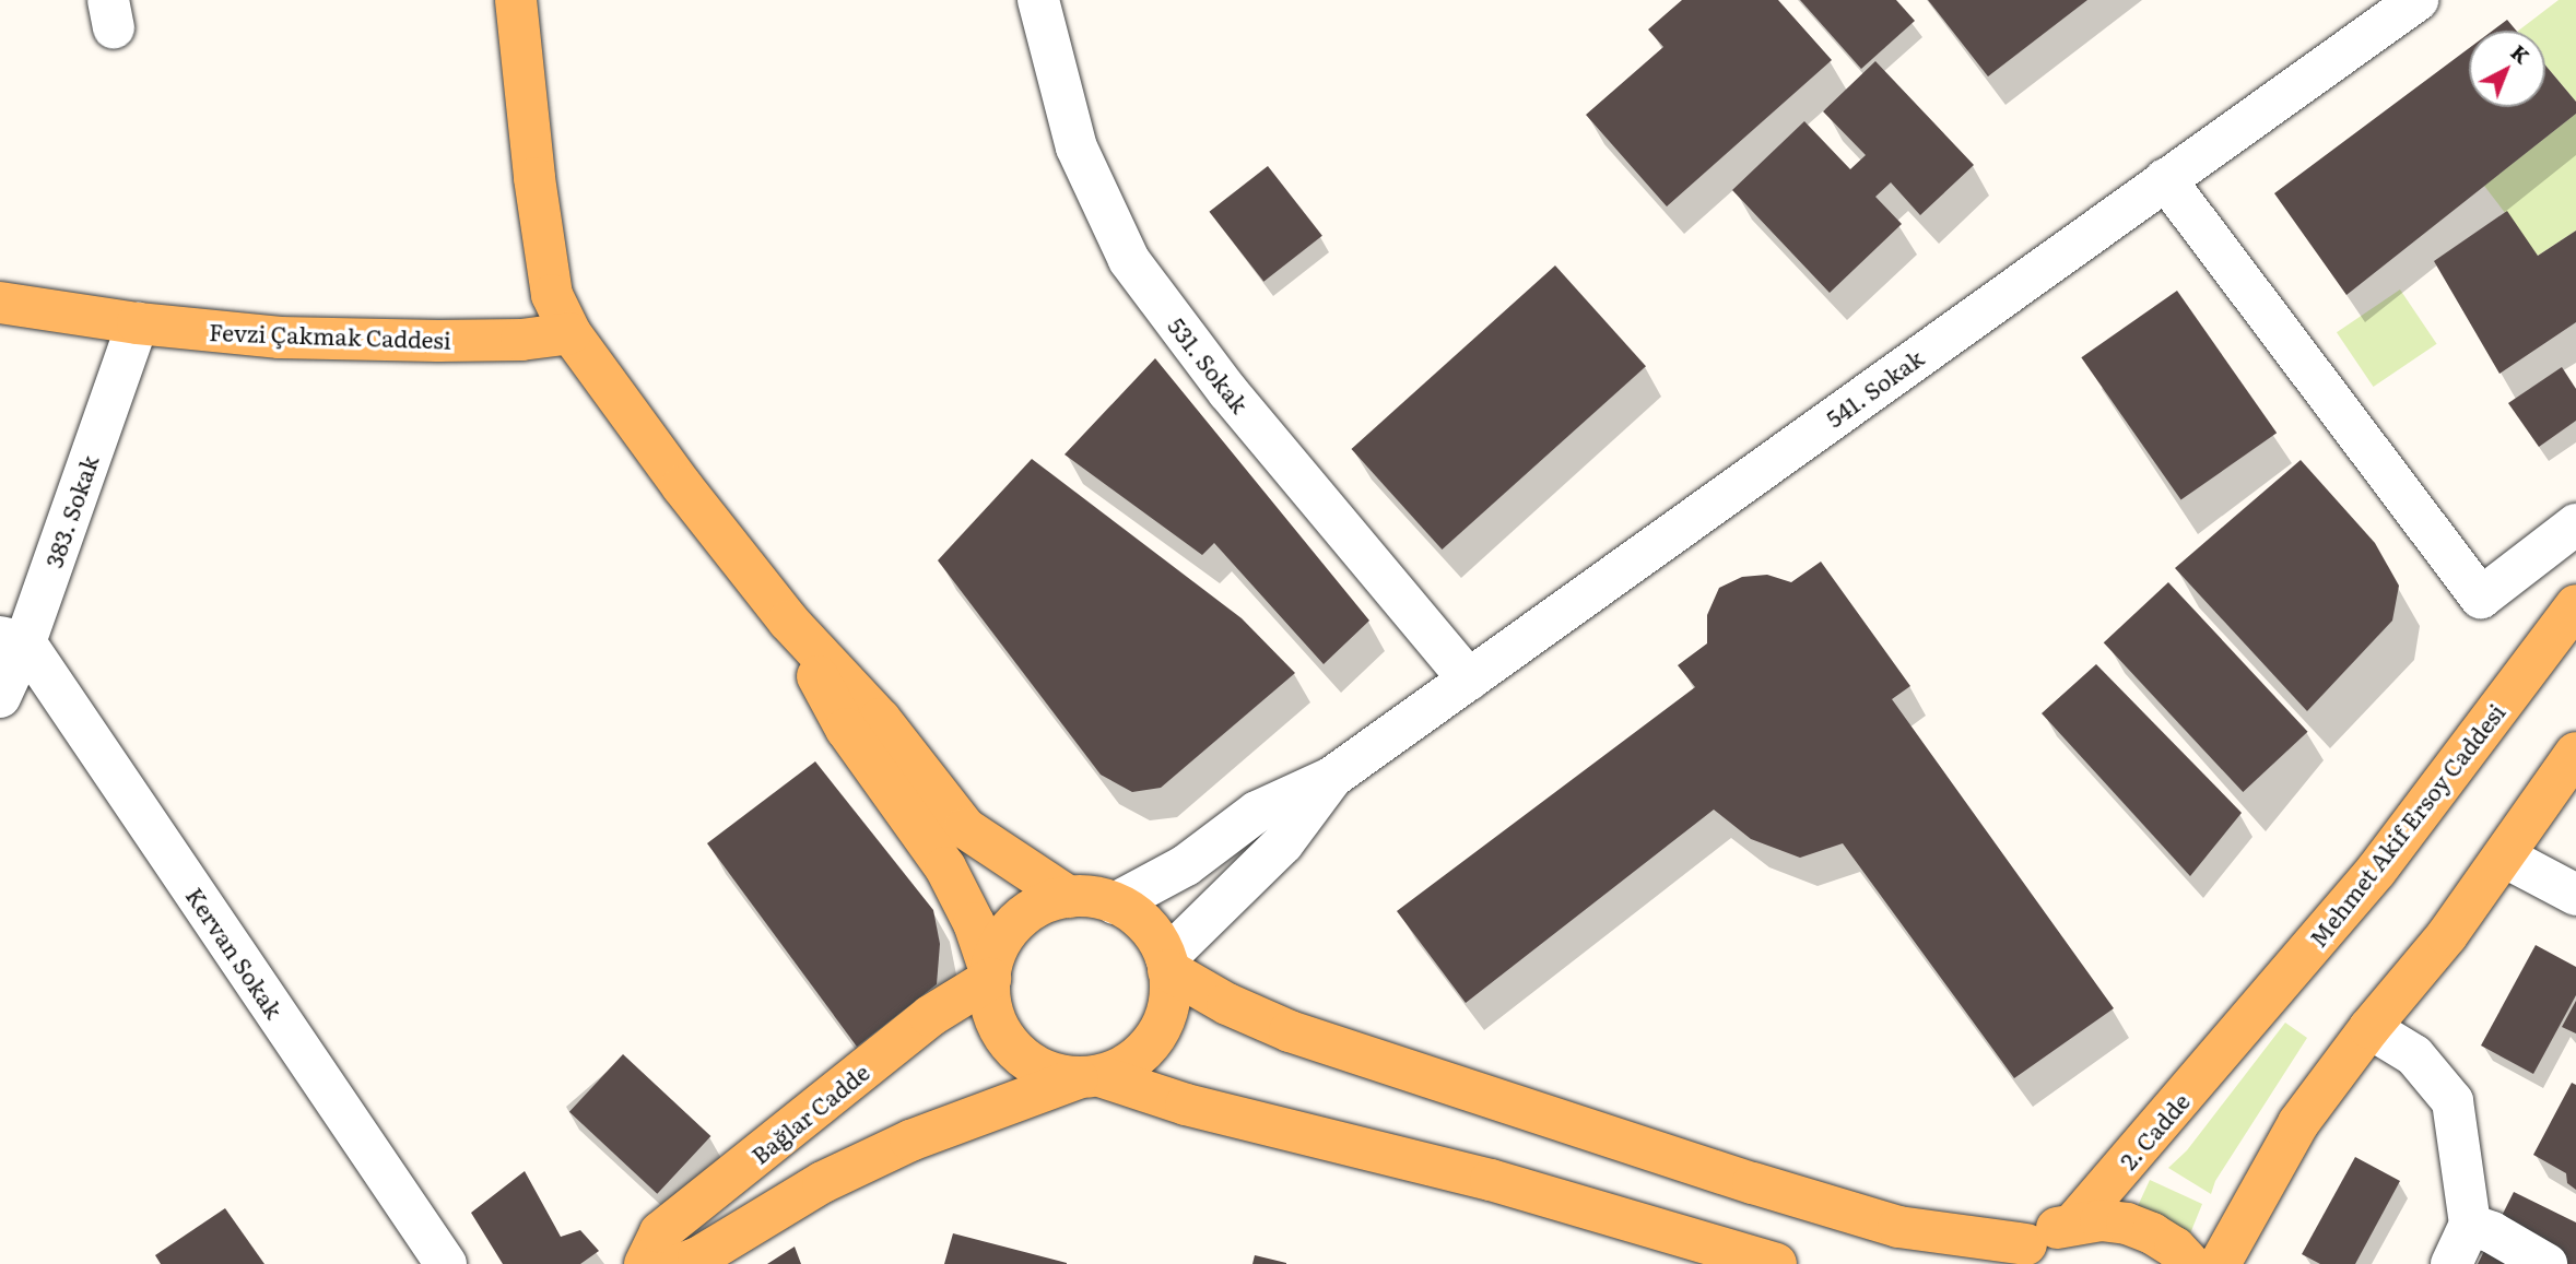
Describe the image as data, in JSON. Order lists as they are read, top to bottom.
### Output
{
  "streets": {
    "main road": [
      "Fevzi Çakmak Caddesi",
      "Mehmet Akif Ersoy Caddesi",
      "Bağlar Cadde",
      "2. Cadde"
    ],
    "street": [
      "531. Sokak",
      "541. Sokak",
      "383. Sokak",
      "Kervan Sokak"
    ]
  },
  "crossings": [
    ["Fevzi Çakmak Caddesi", "383. Sokak"],
    ["531. Sokak", "541. Sokak"],
    ["383. Sokak", "Kervan Sokak"],
    ["Mehmet Akif Ersoy Caddesi", "2. Cadde"]
  ],
  "north": "top right"
}
